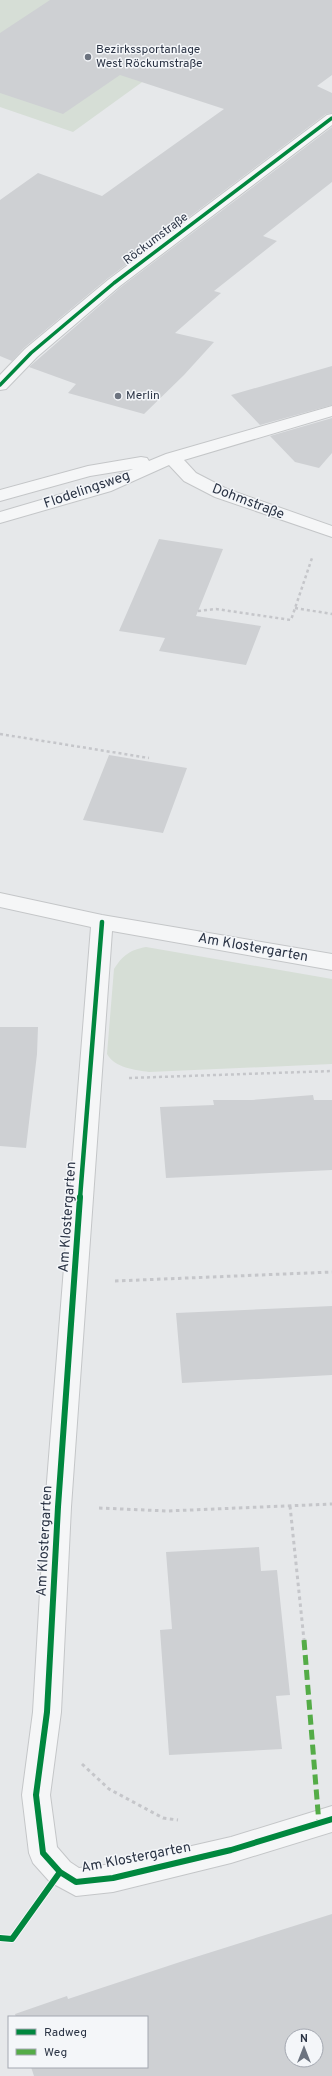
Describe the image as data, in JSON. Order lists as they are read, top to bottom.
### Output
{
  "streets": {
    "street": [
      "Röckumstraße",
      "Flodelingsweg",
      "Dohmstraße",
      "Am Klostergarten"
    ]
  },
  "crossings": [
    ["Flodelingsweg", "Dohmstraße"]
  ],
  "places": ["Bezirkssportanlage West Röckumstraße", "Merlin"],
  "legend": ["Radweg", "Weg"],
  "north": "top"
}
